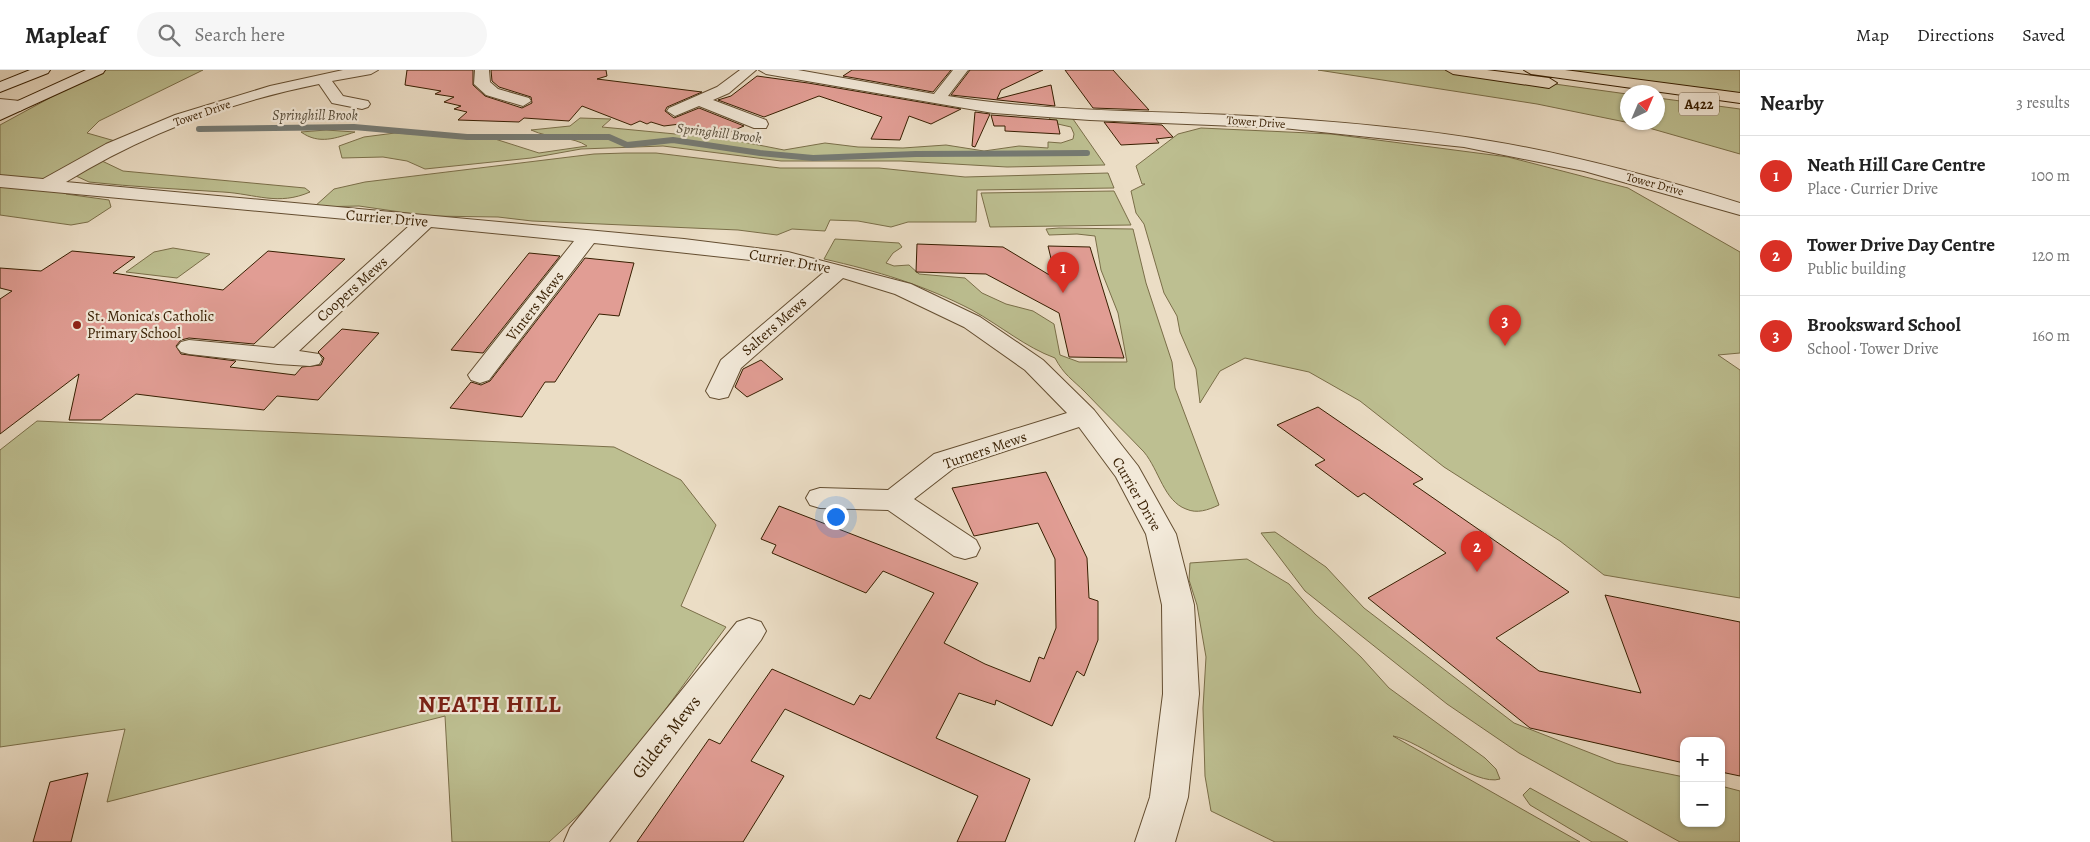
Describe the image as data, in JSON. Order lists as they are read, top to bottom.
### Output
{
  "streets": {
    "main road": ["A422"],
    "street": [
      "Tower Drive",
      "Currier Drive",
      "Coopers Mews",
      "Vinters Mews",
      "Salters Mews",
      "Turners Mews",
      "Gilders Mews"
    ]
  },
  "crossings": [
    ["Tower Drive", "Currier Drive"],
    ["Currier Drive", "Coopers Mews"],
    ["Currier Drive", "Vinters Mews"],
    ["Currier Drive", "Salters Mews"],
    ["Currier Drive", "Turners Mews"]
  ],
  "districts": ["NEATH HILL"],
  "water": ["Springhill Brook"],
  "places": ["St. Monica's Catholic Primary School"],
  "north": "top right",
  "page": {
    "header": "Mapleaf",
    "search": "Search here",
    "nav": ["Map", "Directions", "Saved"],
    "heading": ["Nearby", "3 results"],
    "list": [
      {
        "mark": "1",
        "name": "Neath Hill Care Centre",
        "note": "Place · Currier Drive",
        "value": "100 m"
      },
      {
        "mark": "2",
        "name": "Tower Drive Day Centre",
        "note": "Public building",
        "value": "120 m"
      },
      {
        "mark": "3",
        "name": "Brooksward School",
        "note": "School · Tower Drive",
        "value": "160 m"
      }
    ],
    "pins": ["1", "3", "2"],
    "map_buttons": ["+", "−"]
  }
}
